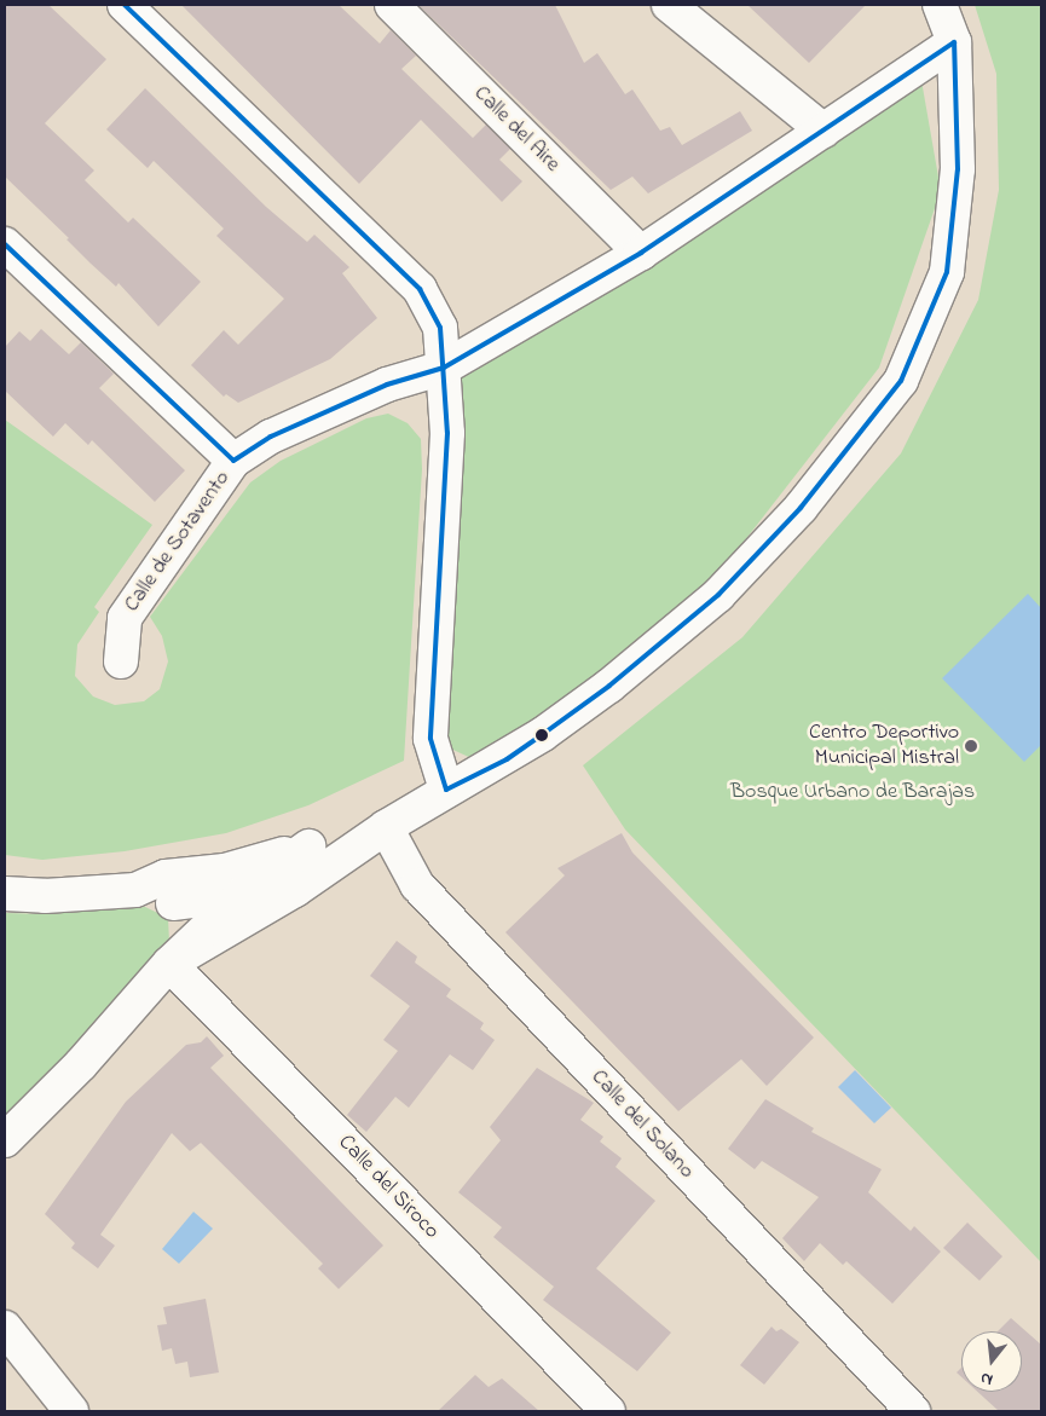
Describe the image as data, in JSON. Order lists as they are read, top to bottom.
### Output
{
  "streets": {
    "street": [
      "Calle del Aire",
      "Calle de Sotavento",
      "Calle del Solano",
      "Calle del Siroco"
    ]
  },
  "crossings": [
    ["Calle del Aire", "Calle de Sotavento"]
  ],
  "parks": ["Bosque Urbano de Barajas"],
  "places": ["Centro Deportivo Municipal Mistral"],
  "north": "bottom"
}
